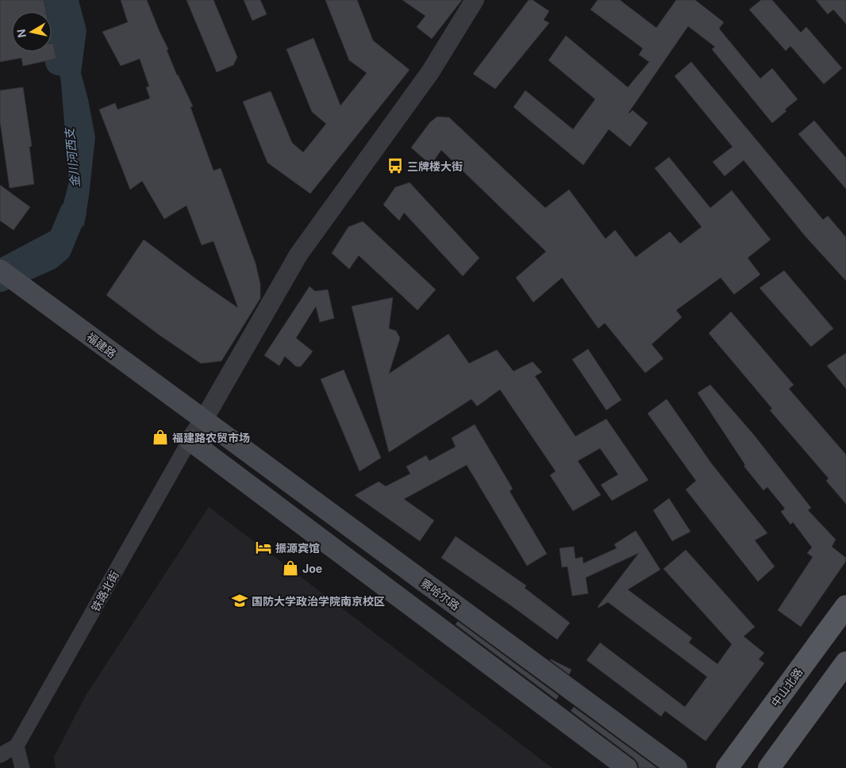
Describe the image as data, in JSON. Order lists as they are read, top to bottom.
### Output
{
  "streets": {
    "main road": ["福建路", "察哈尔路", "中山北路"],
    "street": ["铁路北街"]
  },
  "crossings": [
    ["福建路", "铁路北街"],
    ["福建路", "察哈尔路"],
    ["铁路北街", "察哈尔路"]
  ],
  "water": ["金川河西支"],
  "places": {
    "bus stop": ["三牌楼大街"],
    "shop": ["福建路农贸市场", "Joe"],
    "hotel": ["振源宾馆"],
    "school or university": ["国防大学政治学院南京校区"]
  },
  "north": "left"
}
